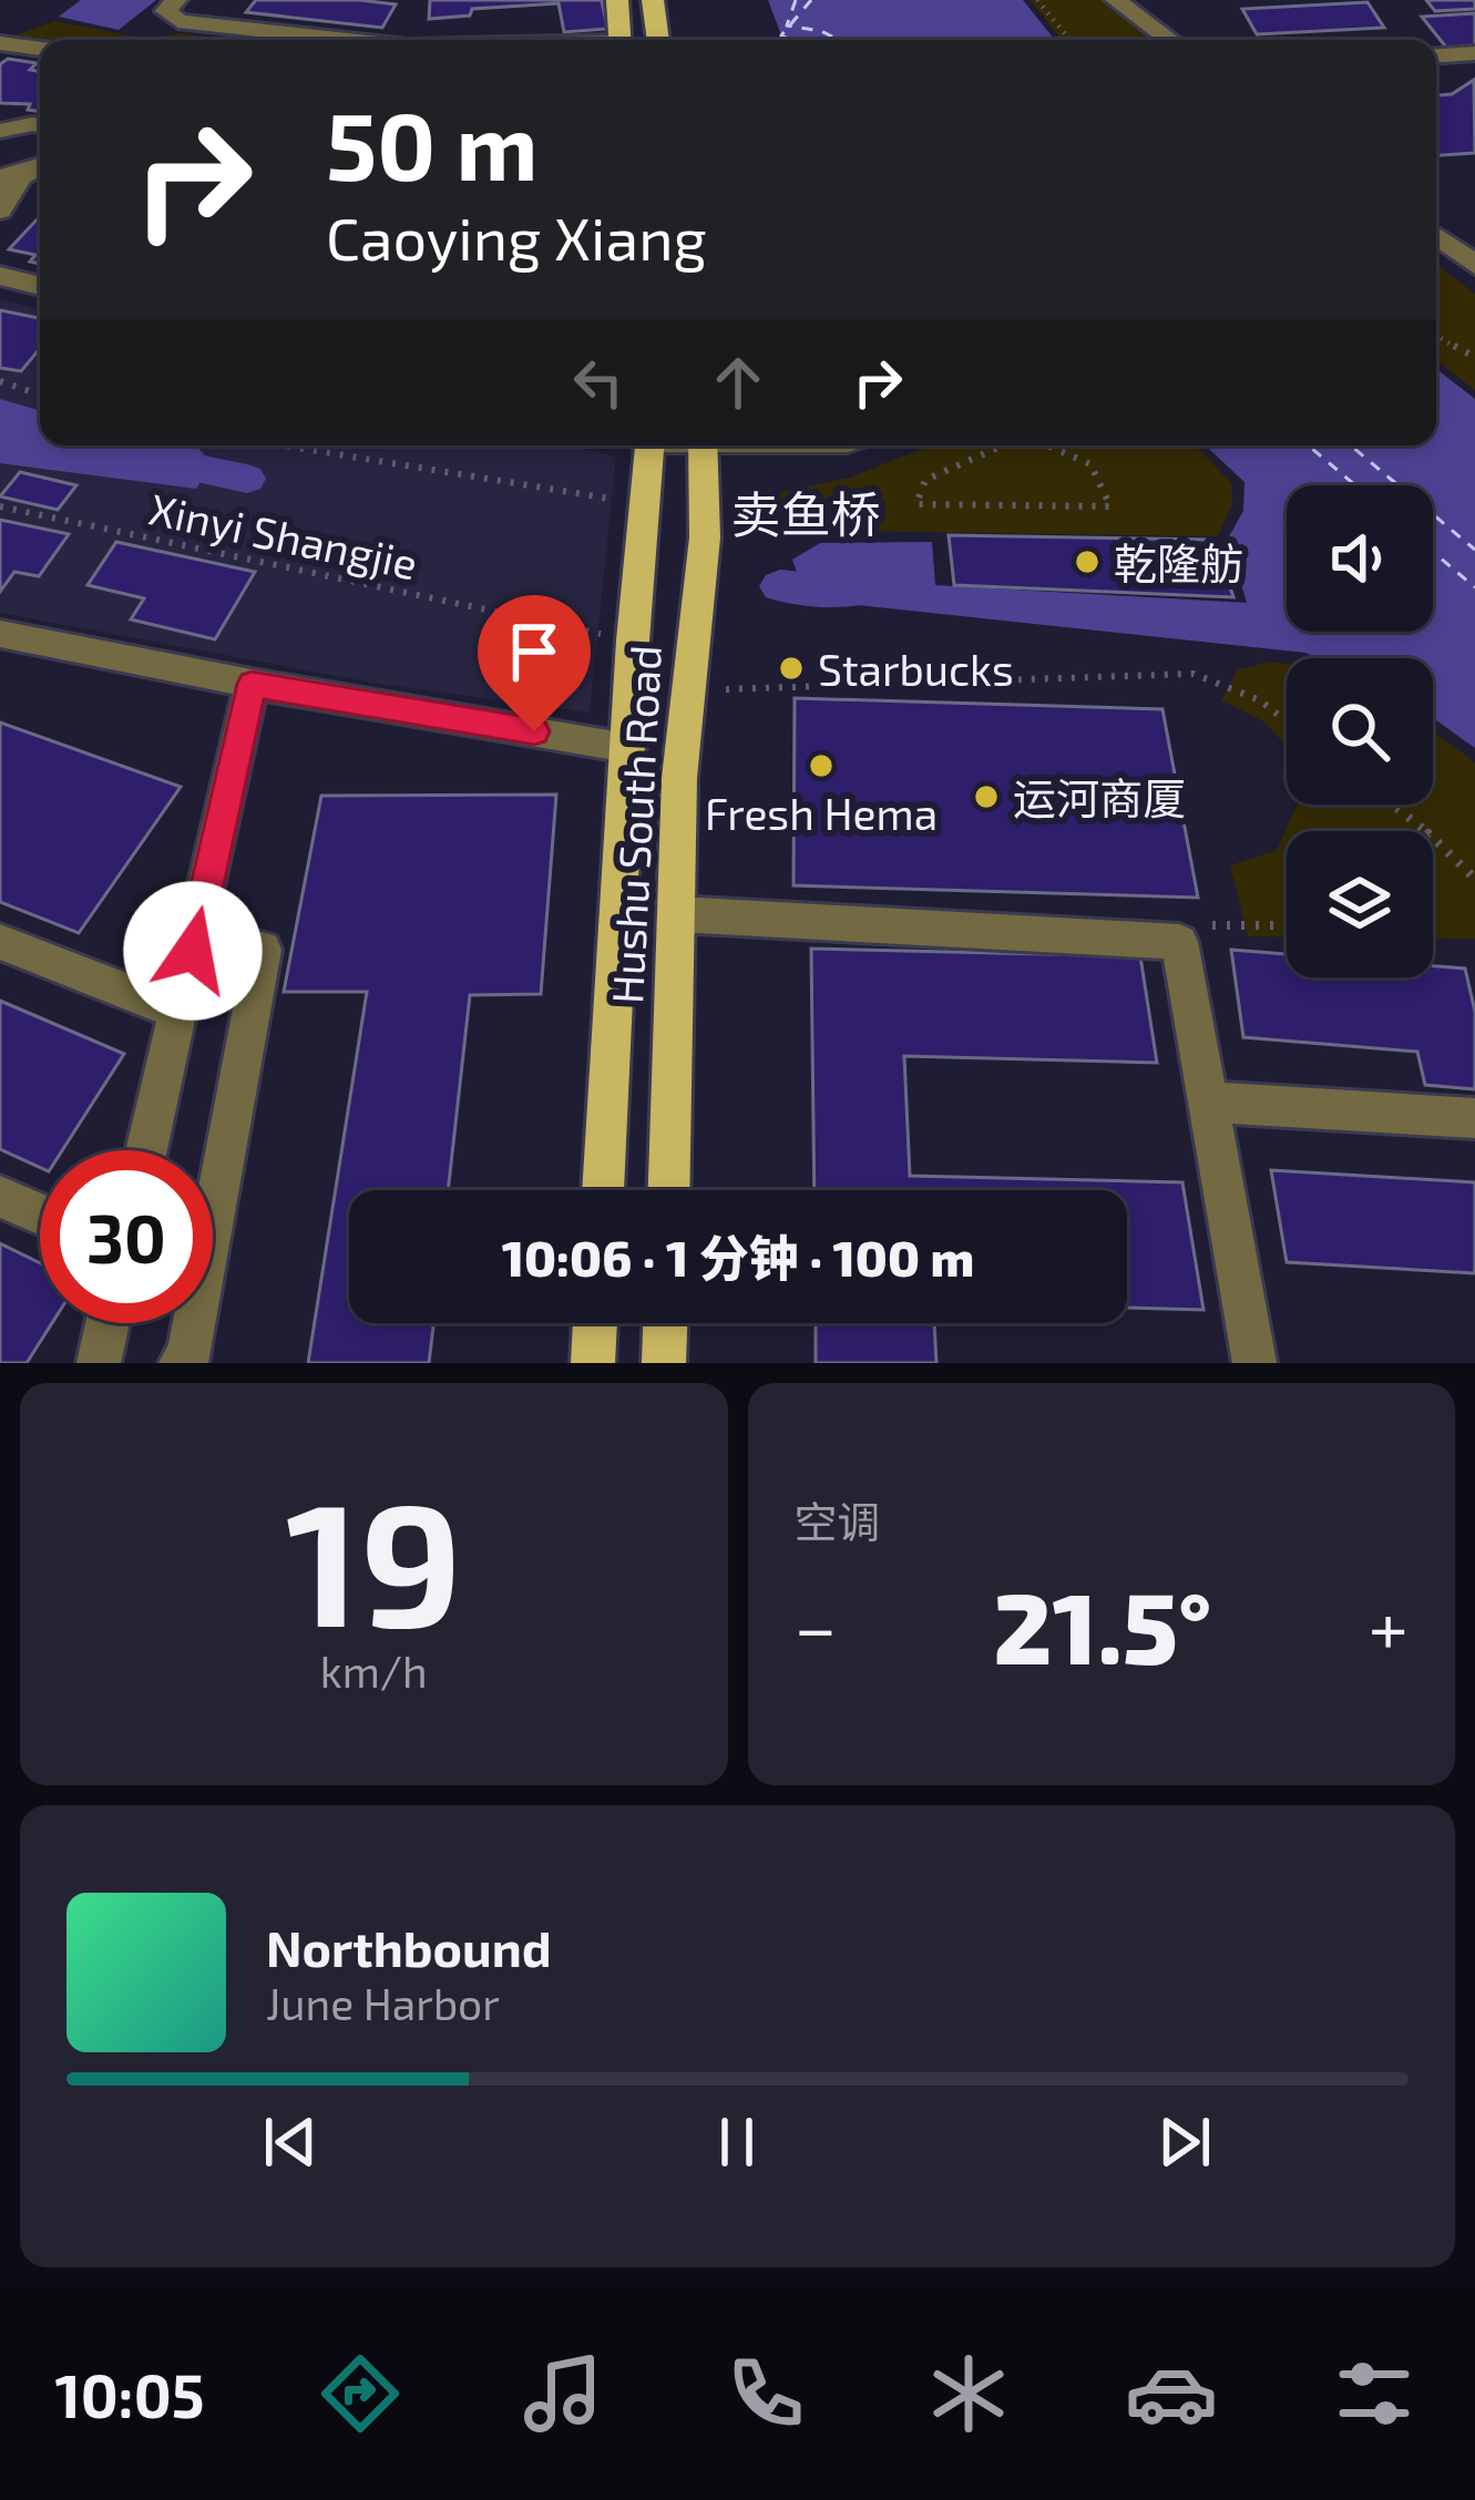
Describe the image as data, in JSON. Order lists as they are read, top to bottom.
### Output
{
  "streets": {
    "main road": ["Hushu South Road"],
    "path": ["Xinyi Shangjie"]
  },
  "crossings": [
    ["Xinyi Shangjie", "Hushu South Road"]
  ],
  "districts": ["卖鱼桥"],
  "places": [
    "乾隆舫",
    "Starbucks",
    "Fresh Hema",
    "运河商厦"
  ],
  "page": {
    "turn": ["50 m", "Caoying Xiang"],
    "limit": "30",
    "trip": "10:06 · 1 分钟 · 100 m",
    "tile": [
      ["19", "km/h"],
      "空调"
    ],
    "heat": ["−", "21.5°", "+"],
    "song": ["Northbound", "June Harbor"],
    "tabs": "10:05"
  }
}
